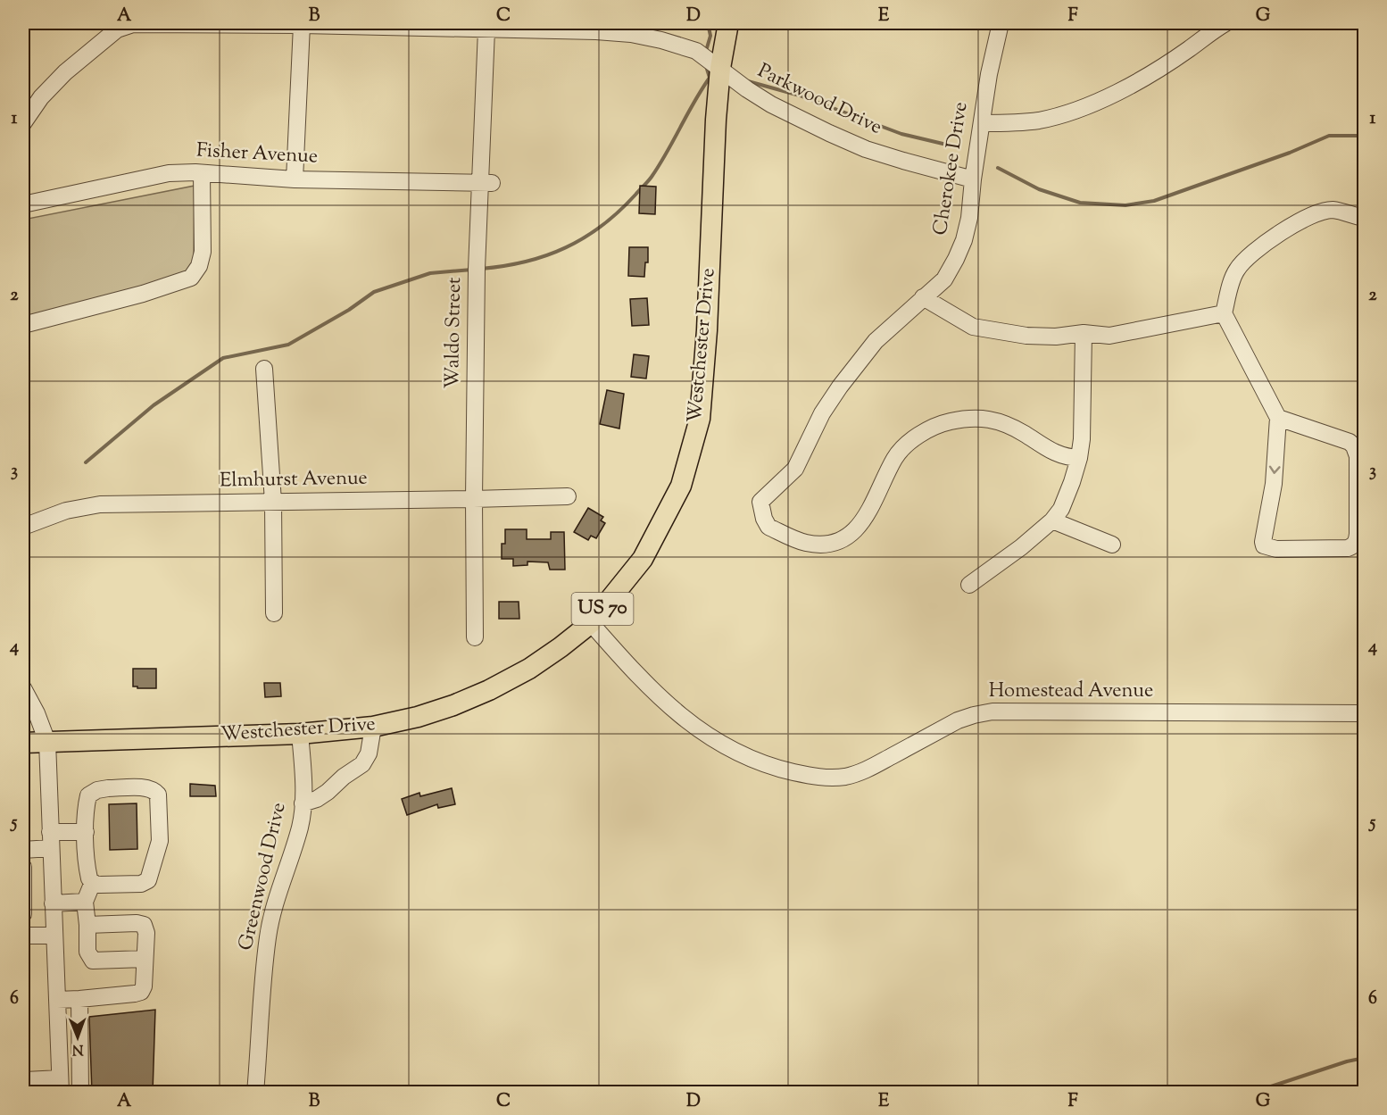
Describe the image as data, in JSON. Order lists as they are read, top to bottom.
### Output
{
  "streets": {
    "main road": ["Westchester Drive", "US 70"],
    "street": [
      "Parkwood Drive",
      "Fisher Avenue",
      "Cherokee Drive",
      "Waldo Street",
      "Elmhurst Avenue",
      "Homestead Avenue",
      "Greenwood Drive"
    ]
  },
  "crossings": [
    ["Parkwood Drive", "Cherokee Drive"],
    ["Parkwood Drive", "Waldo Street"],
    ["Parkwood Drive", "Westchester Drive"],
    ["Fisher Avenue", "Waldo Street"],
    ["Waldo Street", "Elmhurst Avenue"],
    ["Westchester Drive", "Homestead Avenue"],
    ["Westchester Drive", "Greenwood Drive"]
  ],
  "north": "bottom",
  "grid": {
    "columns": [
      "A",
      "B",
      "C",
      "D",
      "E",
      "F",
      "G"
    ],
    "rows": [
      "1",
      "2",
      "3",
      "4",
      "5",
      "6"
    ]
  }
}
